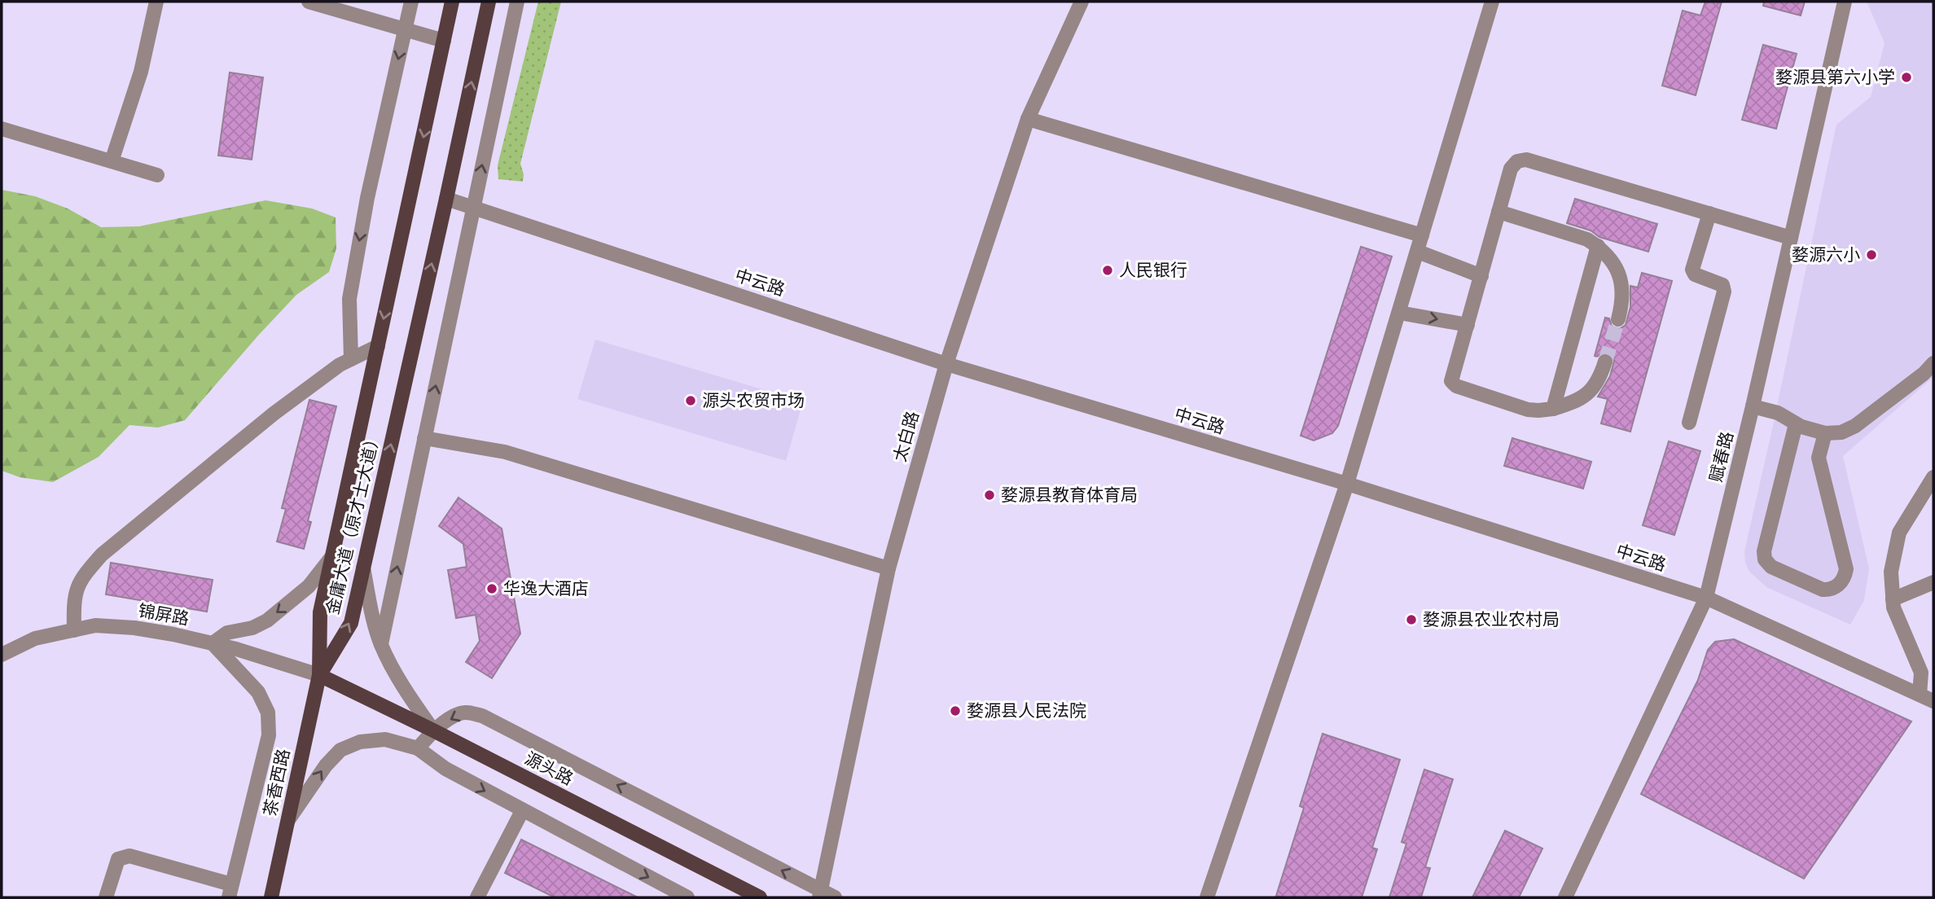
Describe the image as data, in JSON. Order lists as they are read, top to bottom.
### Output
{
  "streets": {
    "main road": ["金庸大道（原才士大道）", "源头路", "茶香西路"],
    "street": [
      "中云路",
      "太白路",
      "赋春路",
      "锦屏路"
    ]
  },
  "crossings": [
    ["中云路", "太白路"],
    ["中云路", "赋春路"],
    ["中云路", "金庸大道（原才士大道）"],
    ["金庸大道（原才士大道）", "锦屏路"],
    ["金庸大道（原才士大道）", "源头路"],
    ["金庸大道（原才士大道）", "茶香西路"],
    ["锦屏路", "源头路"],
    ["锦屏路", "茶香西路"],
    ["源头路", "茶香西路"]
  ],
  "places": [
    "婺源县第六小学",
    "婺源六小",
    "人民银行",
    "源头农贸市场",
    "婺源县教育体育局",
    "华逸大酒店",
    "婺源县农业农村局",
    "婺源县人民法院"
  ]
}
